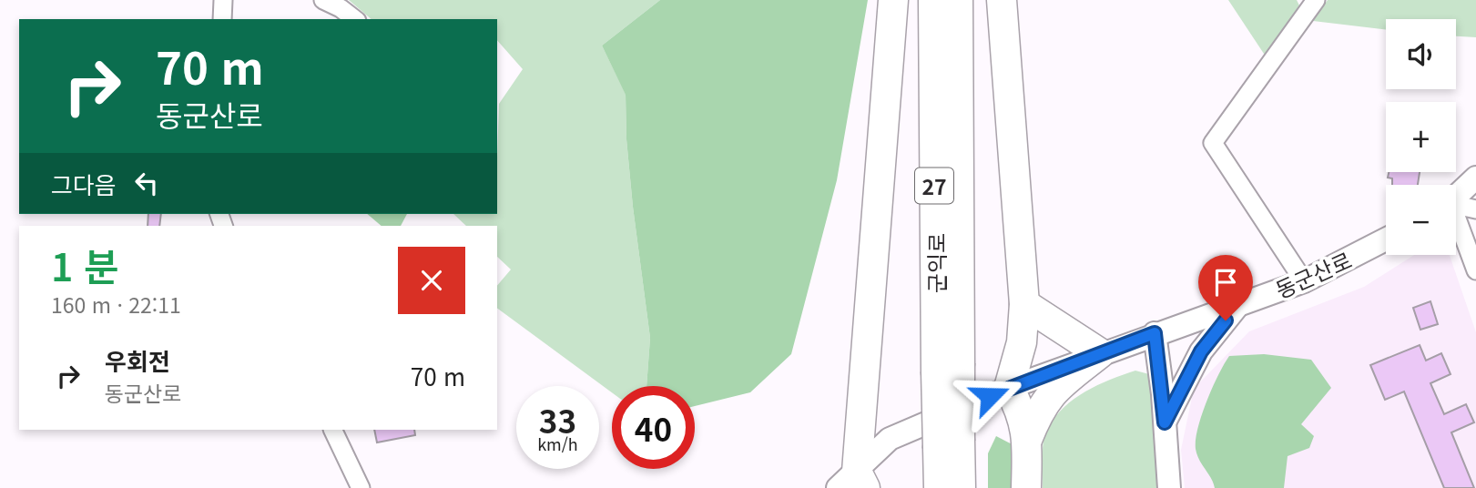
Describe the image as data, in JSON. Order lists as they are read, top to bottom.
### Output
{
  "streets": {
    "highway": ["27", "군익로"],
    "street": ["동군산로"]
  },
  "page": {
    "map_buttons": ["+", "−"],
    "turn": ["70 m", "동군산로"],
    "then": "그다음",
    "heading": ["1 분", "160 m · 22:11"],
    "list": [
      {
        "name": "우회전",
        "note": "동군산로",
        "value": "70 m"
      }
    ],
    "speed": "33 km/h",
    "limit": "40"
  }
}
